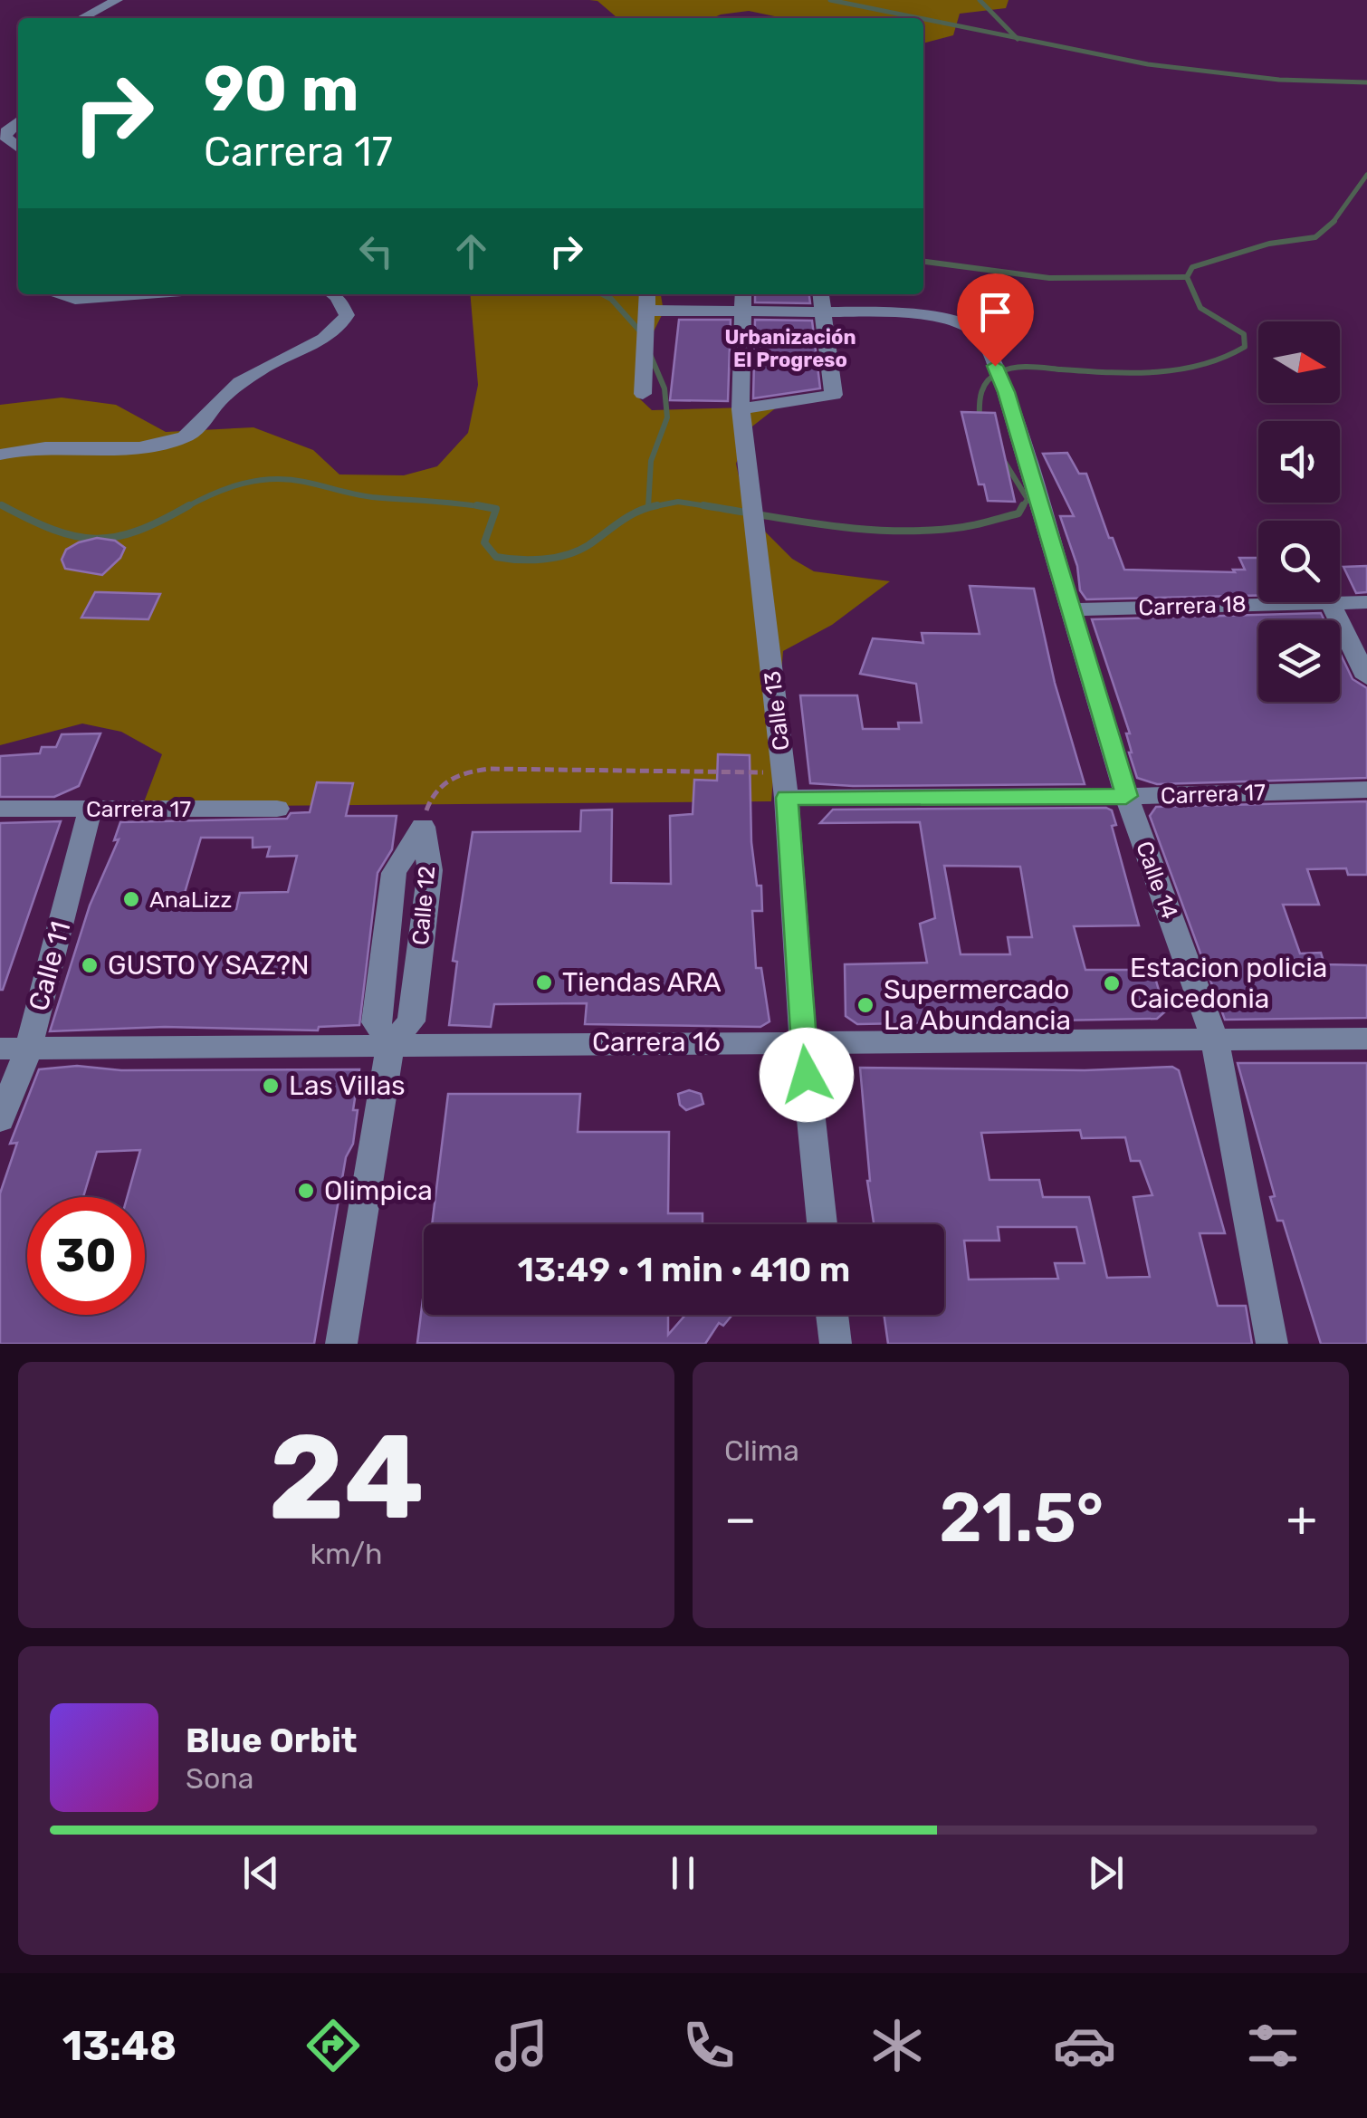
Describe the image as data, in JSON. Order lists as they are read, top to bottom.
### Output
{
  "streets": {
    "street": [
      "Carrera 18",
      "Calle 13",
      "Carrera 17",
      "Calle 14",
      "Calle 12",
      "Calle 11",
      "Carrera 16"
    ]
  },
  "crossings": [
    ["Carrera 18", "Calle 14"],
    ["Calle 13", "Carrera 17"],
    ["Calle 13", "Carrera 16"],
    ["Carrera 17", "Calle 14"],
    ["Carrera 17", "Calle 11"],
    ["Calle 14", "Carrera 16"],
    ["Calle 12", "Carrera 16"],
    ["Calle 11", "Carrera 16"]
  ],
  "districts": ["Urbanización El Progreso"],
  "places": [
    "AnaLizz",
    "GUSTO Y SAZ?N",
    "Tiendas ARA",
    "Estacion policia Caicedonia",
    "Supermercado La Abundancia",
    "Las Villas",
    "Olimpica"
  ],
  "north": "right",
  "page": {
    "turn": ["90 m", "Carrera 17"],
    "limit": "30",
    "trip": "13:49 · 1 min · 410 m",
    "tile": [
      ["24", "km/h"],
      "Clima"
    ],
    "heat": ["−", "21.5°", "+"],
    "song": ["Blue Orbit", "Sona"],
    "tabs": "13:48"
  }
}
